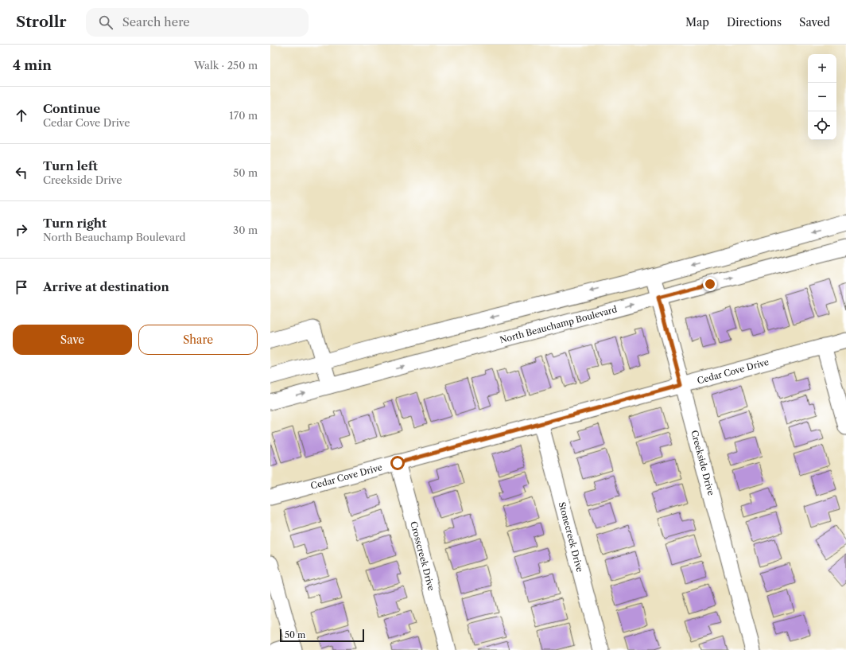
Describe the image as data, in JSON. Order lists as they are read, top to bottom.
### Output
{
  "streets": {
    "street": [
      "North Beauchamp Boulevard",
      "Cedar Cove Drive",
      "Creekside Drive",
      "Stonecreek Drive",
      "Crosscreek Drive"
    ]
  },
  "crossings": [
    ["North Beauchamp Boulevard", "Creekside Drive"],
    ["Cedar Cove Drive", "Creekside Drive"],
    ["Cedar Cove Drive", "Stonecreek Drive"],
    ["Cedar Cove Drive", "Crosscreek Drive"]
  ],
  "scale_bar": "50 m",
  "page": {
    "header": "Strollr",
    "search": "Search here",
    "nav": ["Map", "Directions", "Saved"],
    "heading": ["4 min", "Walk · 250 m"],
    "map_buttons": ["+", "−"],
    "list": [
      ["Continue", "Cedar Cove Drive", "170 m"],
      ["Turn left", "Creekside Drive", "50 m"],
      ["Turn right", "North Beauchamp Boulevard", "30 m"],
      "Arrive at destination"
    ],
    "buttons": ["Save", "Share"],
    "scale": "50 m"
  }
}
